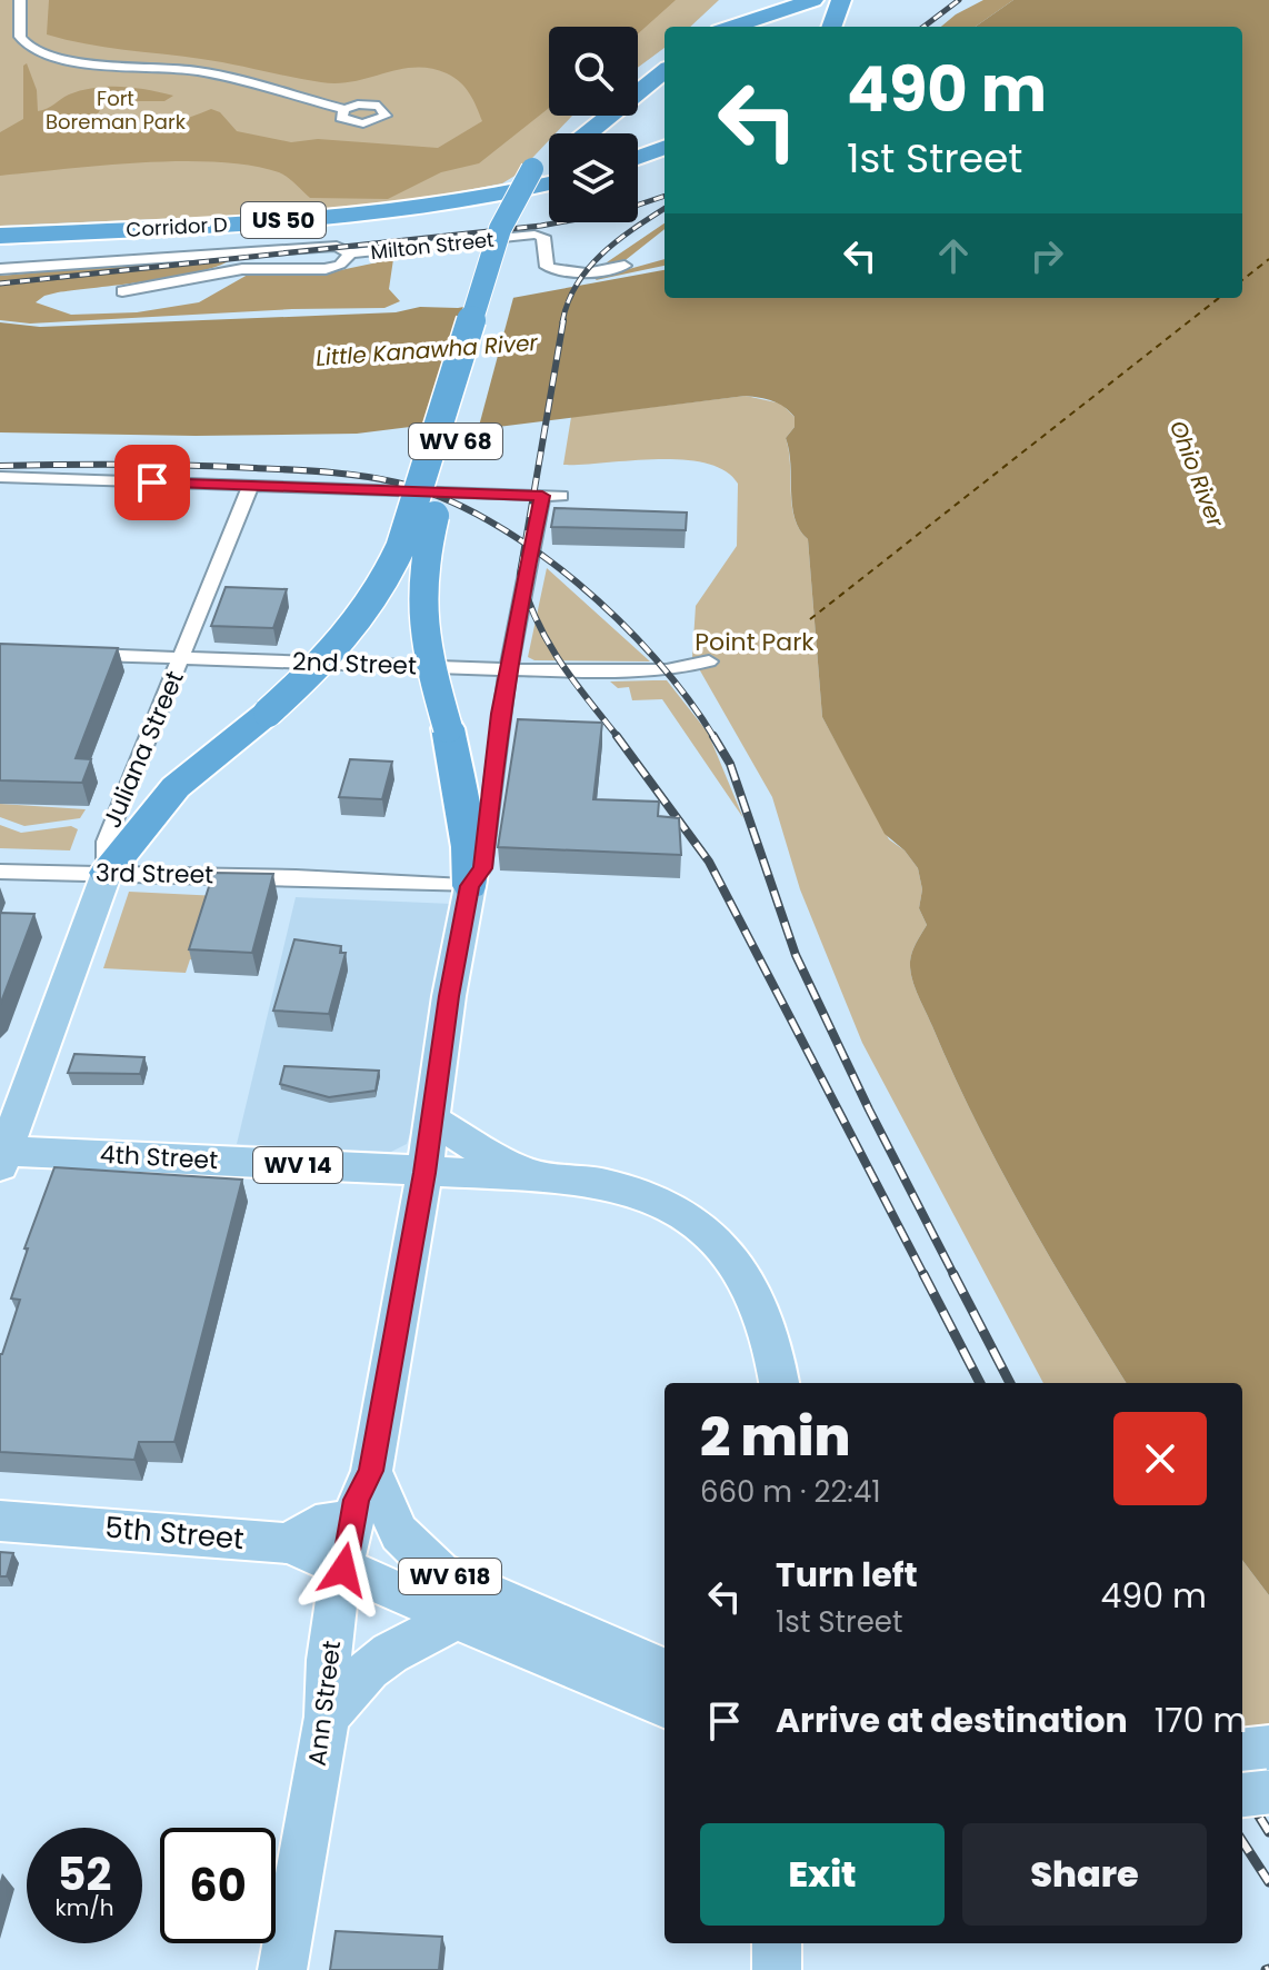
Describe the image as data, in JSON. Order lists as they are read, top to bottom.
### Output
{
  "streets": {
    "highway": ["US 50", "Corridor D", "WV 68"],
    "main road": [
      "Juliana Street",
      "4th Street",
      "WV 14",
      "5th Street",
      "WV 618",
      "Ann Street"
    ],
    "street": ["Milton Street", "2nd Street", "3rd Street"]
  },
  "crossings": [
    ["WV 68", "Juliana Street"],
    ["WV 68", "3rd Street"],
    ["WV 68", "Ann Street"],
    ["2nd Street", "Juliana Street"],
    ["2nd Street", "Ann Street"],
    ["Juliana Street", "3rd Street"],
    ["Juliana Street", "4th Street"],
    ["3rd Street", "Ann Street"],
    ["4th Street", "WV 14"],
    ["4th Street", "Ann Street"],
    ["WV 14", "Ann Street"],
    ["5th Street", "WV 618"],
    ["5th Street", "Ann Street"],
    ["WV 618", "Ann Street"]
  ],
  "water": ["Little Kanawha River", "Ohio River"],
  "parks": ["Fort Boreman Park", "Point Park"],
  "page": {
    "turn": ["490 m", "1st Street"],
    "heading": ["2 min", "660 m · 22:41"],
    "list": [
      {
        "name": "Turn left",
        "note": "1st Street",
        "value": "490 m"
      },
      {
        "name": "Arrive at destination",
        "value": "170 m"
      }
    ],
    "buttons": ["Exit", "Share"],
    "speed": "52 km/h",
    "limit": "60"
  }
}
